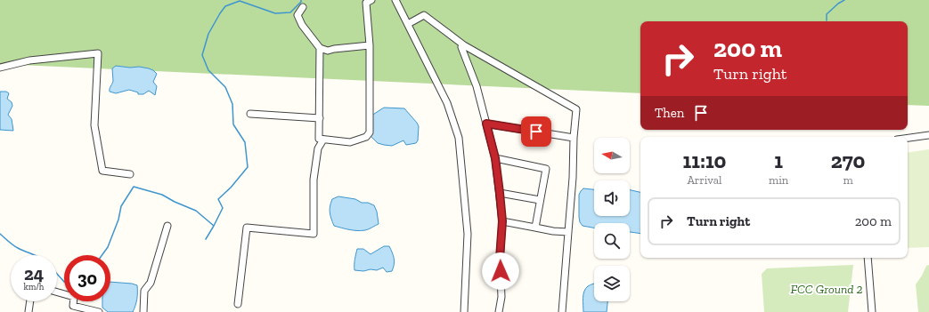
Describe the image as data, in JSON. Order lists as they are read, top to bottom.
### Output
{
  "parks": ["FCC Ground 2"],
  "north": "left",
  "page": {
    "turn": ["200 m", "Turn right"],
    "then": "Then",
    "eta": [
      "11:10",
      "Arrival",
      "1",
      "min",
      "270",
      "m"
    ],
    "list": [
      {
        "name": "Turn right",
        "value": "200 m"
      }
    ],
    "speed": "24 km/h",
    "limit": "30"
  }
}
